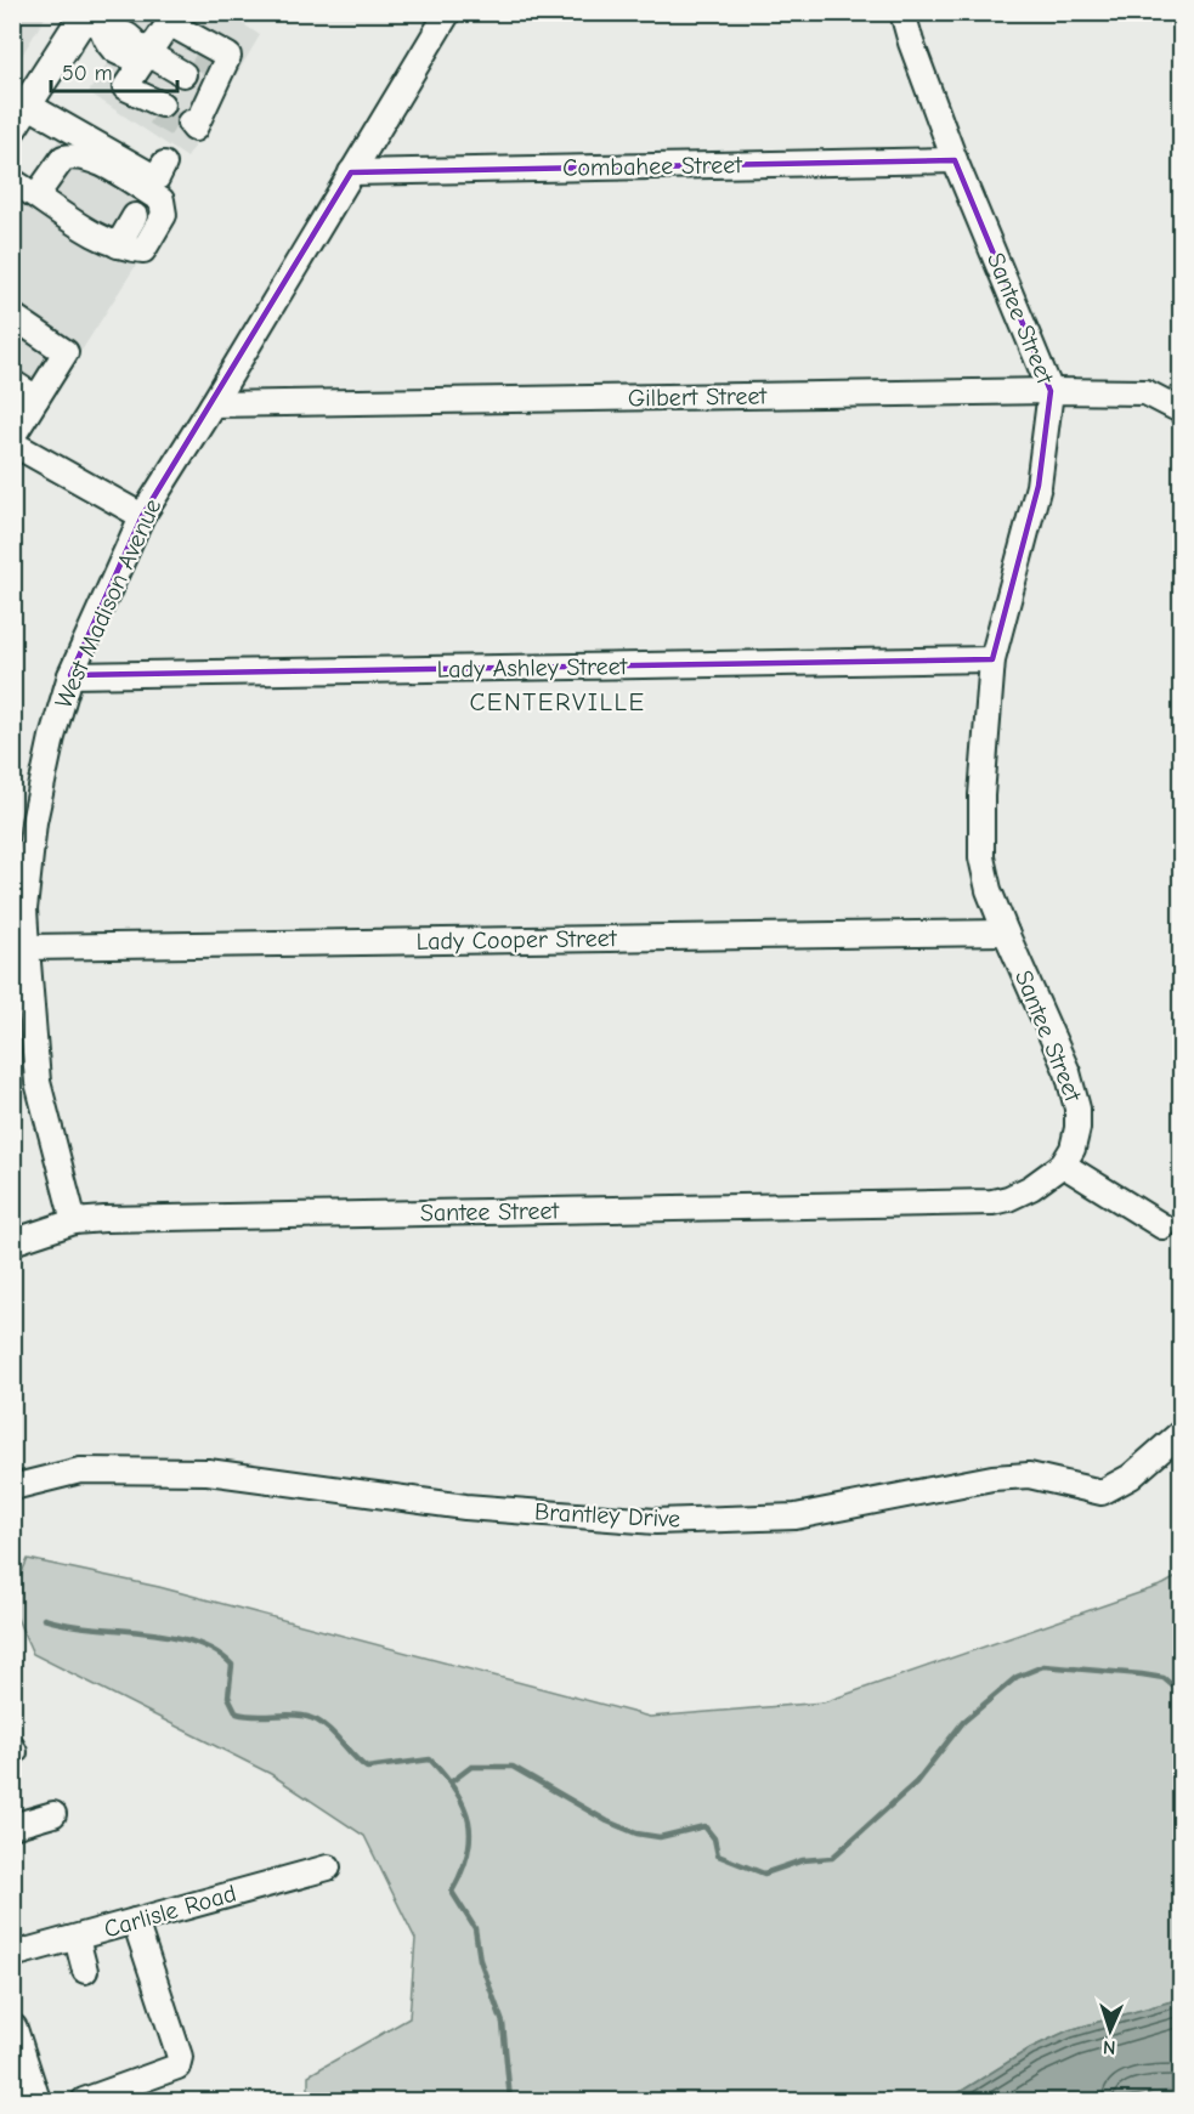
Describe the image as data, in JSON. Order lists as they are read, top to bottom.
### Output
{
  "streets": {
    "street": [
      "Combahee Street",
      "Santee Street",
      "Gilbert Street",
      "West Madison Avenue",
      "Lady Ashley Street",
      "Lady Cooper Street",
      "Brantley Drive",
      "Carlisle Road"
    ]
  },
  "crossings": [
    ["Combahee Street", "Santee Street"],
    ["Combahee Street", "West Madison Avenue"],
    ["Santee Street", "Gilbert Street"],
    ["Santee Street", "West Madison Avenue"],
    ["Santee Street", "Lady Ashley Street"],
    ["Santee Street", "Lady Cooper Street"],
    ["Gilbert Street", "West Madison Avenue"],
    ["West Madison Avenue", "Lady Ashley Street"],
    ["West Madison Avenue", "Lady Cooper Street"]
  ],
  "districts": ["CENTERVILLE"],
  "scale_bar": "50 m",
  "north": "bottom"
}
